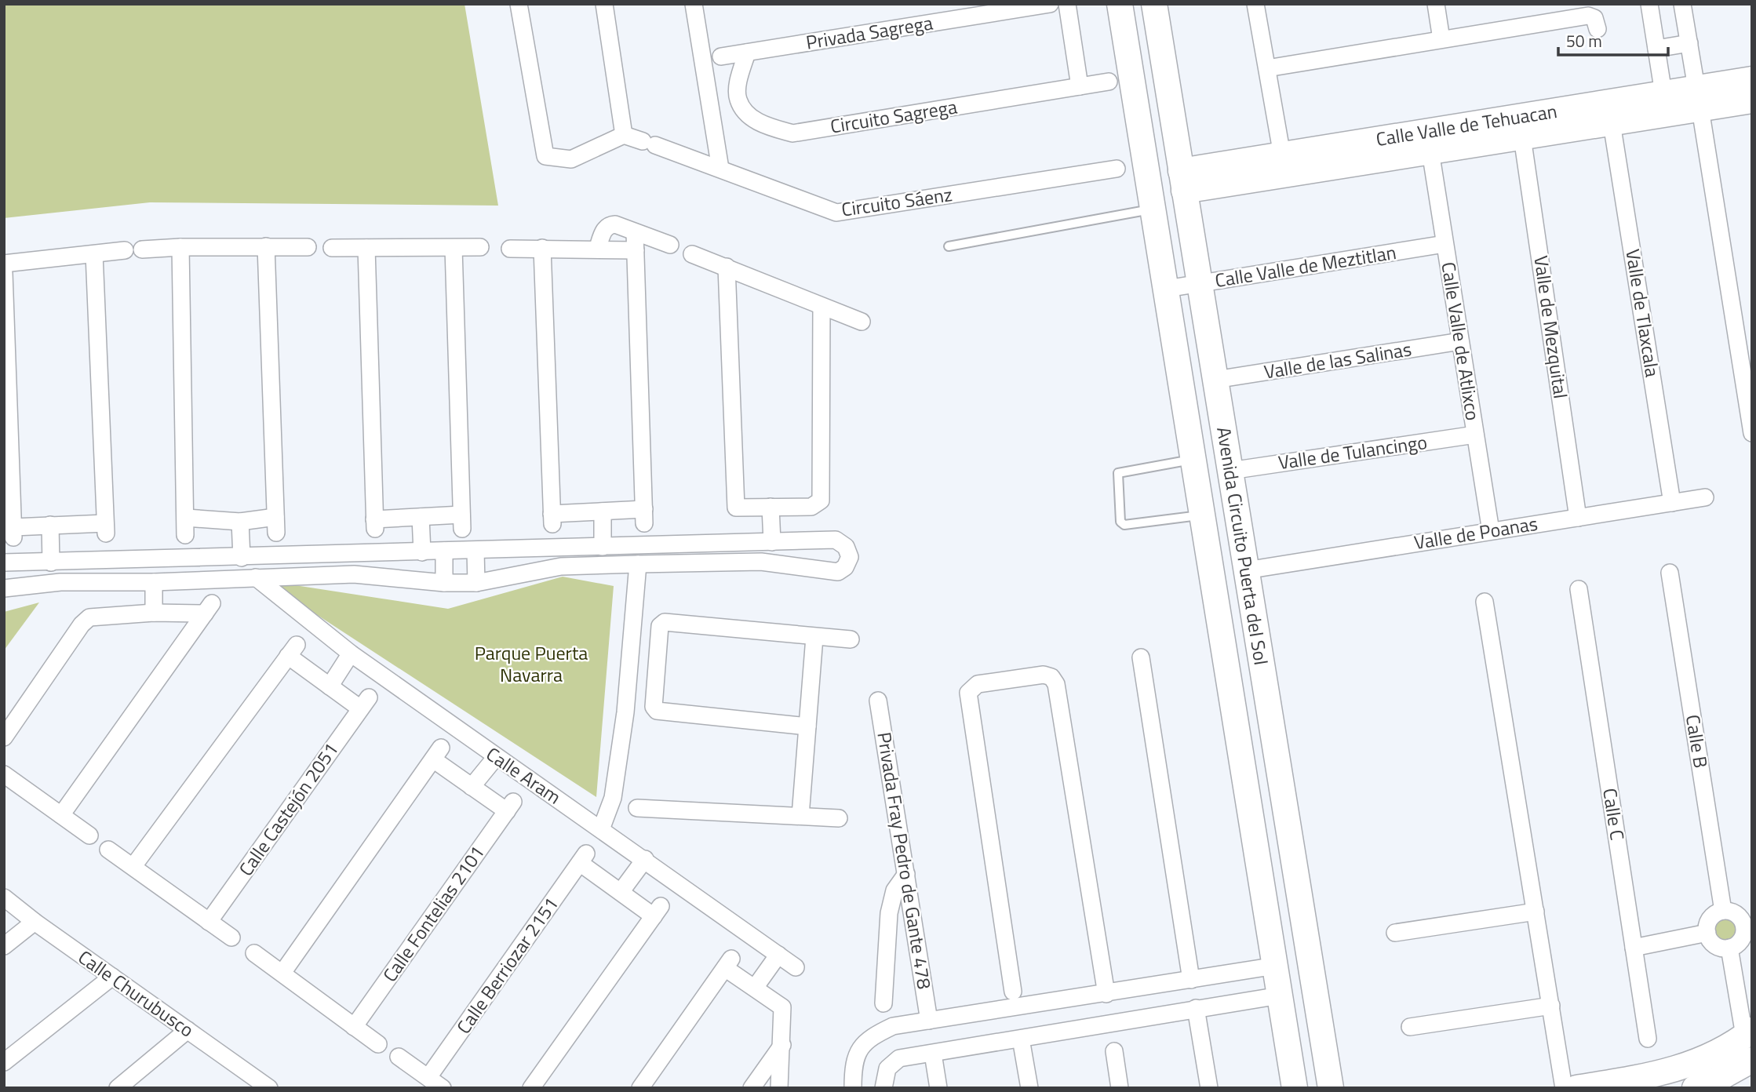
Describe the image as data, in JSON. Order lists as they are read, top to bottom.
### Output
{
  "streets": {
    "street": [
      "Privada Sagrega",
      "Circuito Sagrega",
      "Calle Valle de Tehuacan",
      "Circuito Sáenz",
      "Calle Valle de Meztitlan",
      "Valle de Tlaxcala",
      "Valle de Mezquital",
      "Calle Valle de Atlixco",
      "Valle de las Salinas",
      "Valle de Tulancingo",
      "Valle de Poanas",
      "Avenida Circuito Puerta del Sol",
      "Calle B",
      "Calle Aram",
      "Calle Castejón 2051",
      "Calle C",
      "Privada Fray Pedro de Gante 478",
      "Calle Fontelias 2101",
      "Calle Berriozar 2151",
      "Calle Churubusco"
    ]
  },
  "crossings": [
    ["Calle Valle de Tehuacan", "Valle de Tlaxcala"],
    ["Calle Valle de Tehuacan", "Valle de Mezquital"],
    ["Calle Valle de Tehuacan", "Calle Valle de Atlixco"],
    ["Calle Valle de Tehuacan", "Avenida Circuito Puerta del Sol"],
    ["Calle Valle de Meztitlan", "Calle Valle de Atlixco"],
    ["Calle Valle de Meztitlan", "Avenida Circuito Puerta del Sol"],
    ["Valle de Tlaxcala", "Valle de Poanas"],
    ["Valle de Mezquital", "Valle de Poanas"],
    ["Calle Valle de Atlixco", "Valle de las Salinas"],
    ["Calle Valle de Atlixco", "Valle de Tulancingo"],
    ["Calle Valle de Atlixco", "Valle de Poanas"],
    ["Valle de las Salinas", "Avenida Circuito Puerta del Sol"],
    ["Valle de Tulancingo", "Avenida Circuito Puerta del Sol"],
    ["Valle de Poanas", "Avenida Circuito Puerta del Sol"]
  ],
  "parks": ["Parque Puerta Navarra"],
  "scale_bar": "50 m"
}
